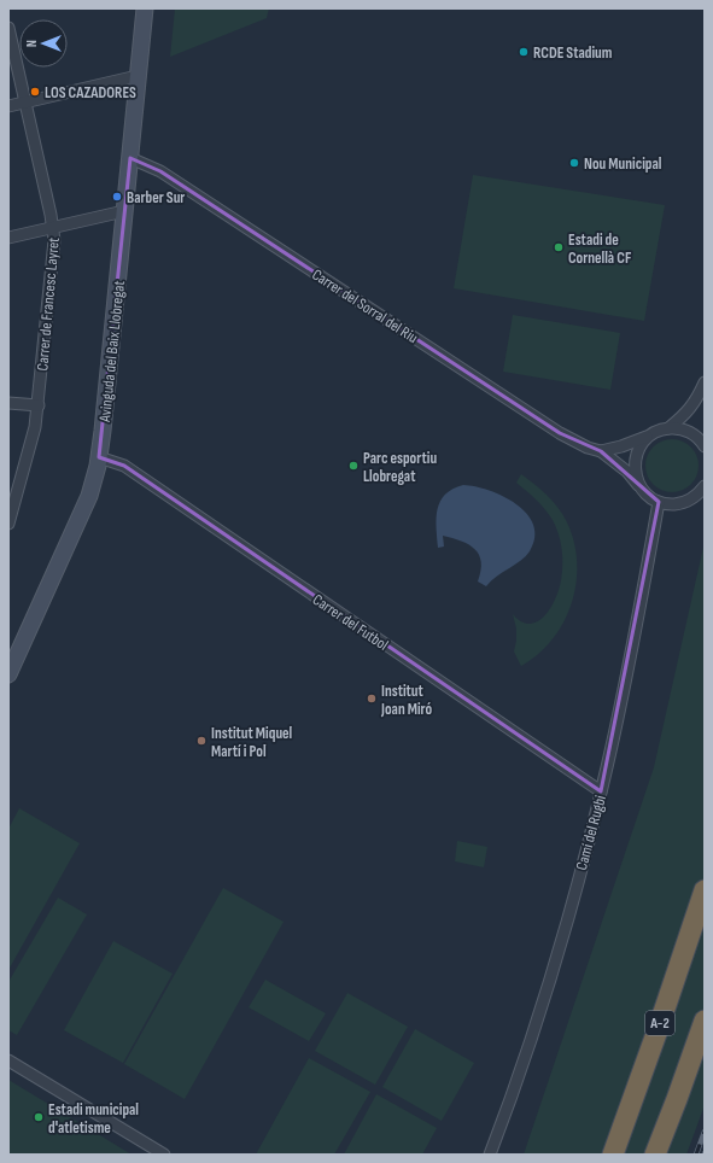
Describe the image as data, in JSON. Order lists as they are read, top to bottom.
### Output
{
  "streets": {
    "highway": ["A-2"],
    "main road": ["Avinguda del Baix Llobregat"],
    "street": [
      "Carrer de Francesc Layret",
      "Carrer del Sorral del Riu",
      "Carrer del Futbol",
      "Camí del Rugbi"
    ]
  },
  "crossings": [
    ["Carrer del Sorral del Riu", "Avinguda del Baix Llobregat"],
    ["Carrer del Sorral del Riu", "Camí del Rugbi"],
    ["Avinguda del Baix Llobregat", "Carrer del Futbol"],
    ["Carrer del Futbol", "Camí del Rugbi"]
  ],
  "places": [
    "RCDE Stadium",
    "LOS CAZADORES",
    "Nou Municipal",
    "Barber Sur",
    "Estadi de Cornellà CF",
    "Parc esportiu Llobregat",
    "Institut Joan Miró",
    "Institut Miquel Martí i Pol",
    "Estadi municipal d'atletisme"
  ],
  "north": "left"
}
